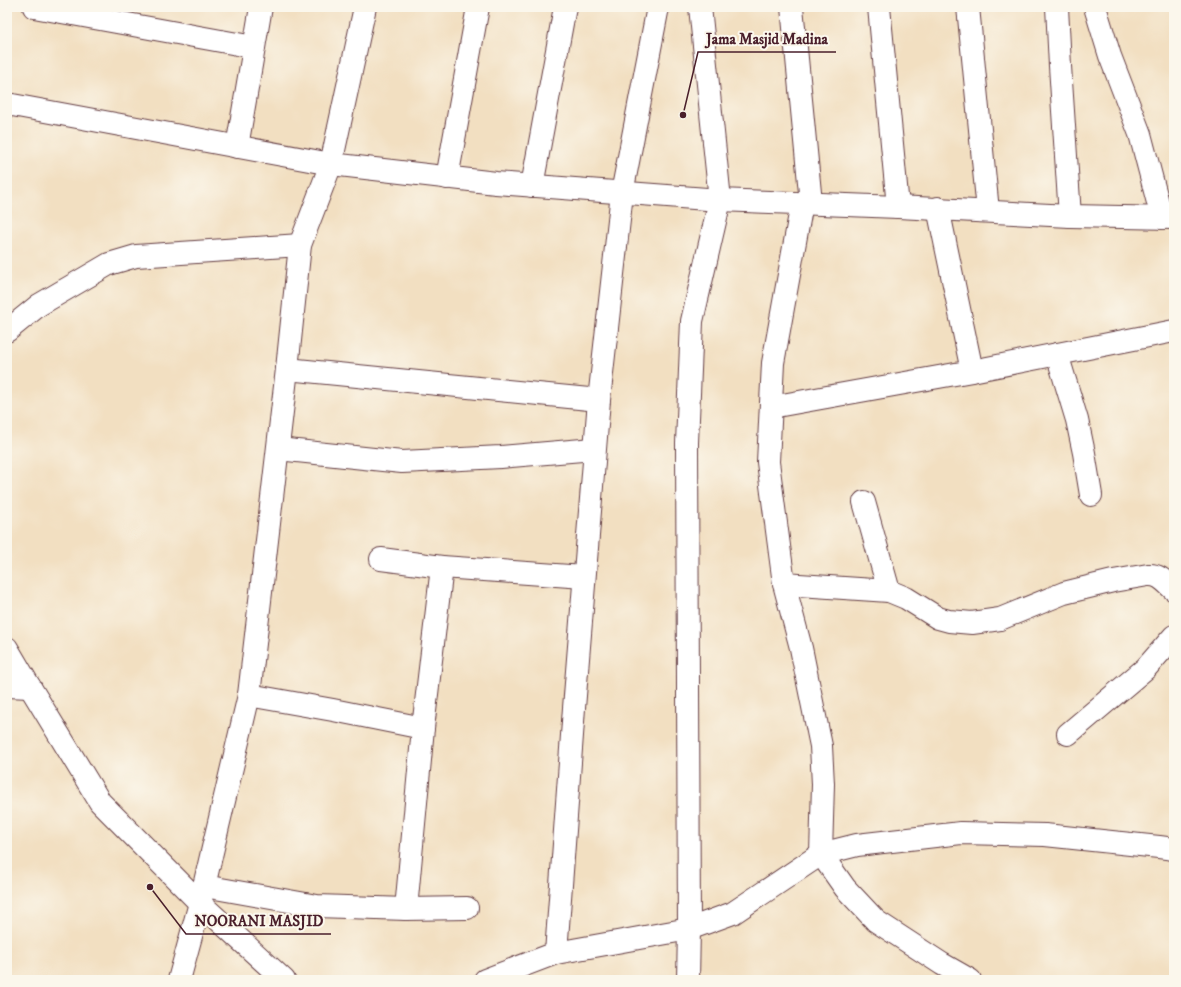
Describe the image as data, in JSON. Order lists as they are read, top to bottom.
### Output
{
  "places": ["Jama Masjid Madina", "NOORANI MASJID"]
}
